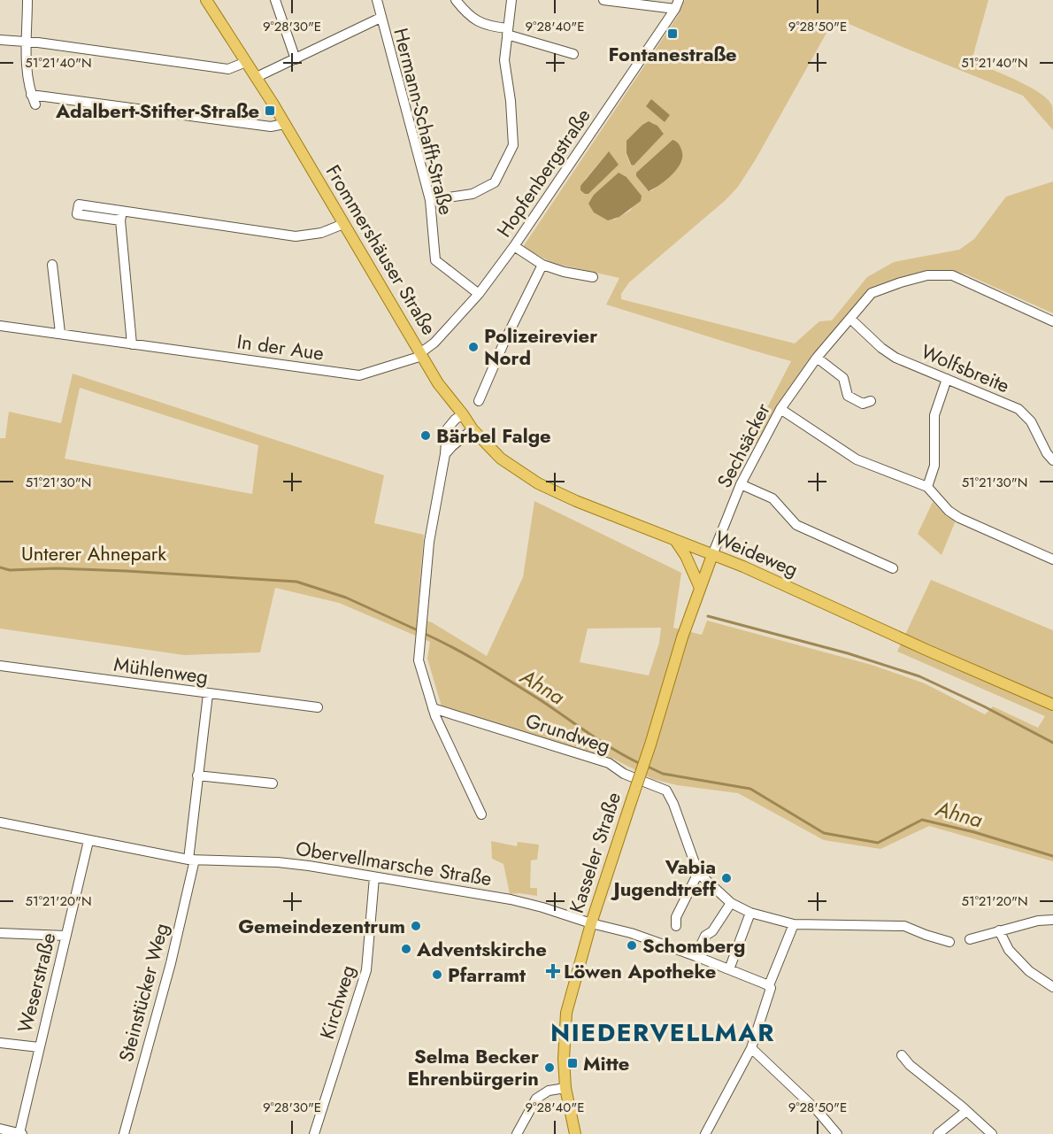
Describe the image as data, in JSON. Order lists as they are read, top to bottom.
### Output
{
  "streets": {
    "main road": ["Frommershäuser Straße", "Weideweg", "Kasseler Straße"],
    "street": [
      "Hermann-Schafft-Straße",
      "Hopfenbergstraße",
      "In der Aue",
      "Wolfsbreite",
      "Sechsäcker",
      "Mühlenweg",
      "Grundweg",
      "Obervellmarsche Straße",
      "Weserstraße",
      "Steinstücker Weg",
      "Kirchweg"
    ]
  },
  "crossings": [
    ["Hermann-Schafft-Straße", "Hopfenbergstraße"],
    ["Hopfenbergstraße", "Frommershäuser Straße"],
    ["Hopfenbergstraße", "In der Aue"],
    ["Frommershäuser Straße", "In der Aue"],
    ["Frommershäuser Straße", "Weideweg"],
    ["Wolfsbreite", "Sechsäcker"],
    ["Sechsäcker", "Weideweg"],
    ["Sechsäcker", "Kasseler Straße"],
    ["Weideweg", "Kasseler Straße"],
    ["Mühlenweg", "Steinstücker Weg"],
    ["Kasseler Straße", "Obervellmarsche Straße"],
    ["Obervellmarsche Straße", "Weserstraße"],
    ["Obervellmarsche Straße", "Steinstücker Weg"],
    ["Obervellmarsche Straße", "Kirchweg"]
  ],
  "districts": ["NIEDERVELLMAR"],
  "water": ["Ahna"],
  "parks": ["Unterer Ahnepark"],
  "places": {
    "transit": ["Fontanestraße", "Adalbert-Stifter-Straße", "Mitte"],
    "other": [
      "Polizeirevier Nord",
      "Bärbel Falge",
      "Vabia Jugendtreff",
      "Gemeindezentrum",
      "Schomberg",
      "Adventskirche",
      "Pfarramt",
      "Selma Becker Ehrenbürgerin"
    ],
    "health": ["Löwen Apotheke"]
  },
  "coordinates": [
    "9°28'30\"E",
    "9°28'40\"E",
    "9°28'50\"E",
    "51°21'40\"N",
    "51°21'30\"N",
    "51°21'20\"N"
  ]
}
